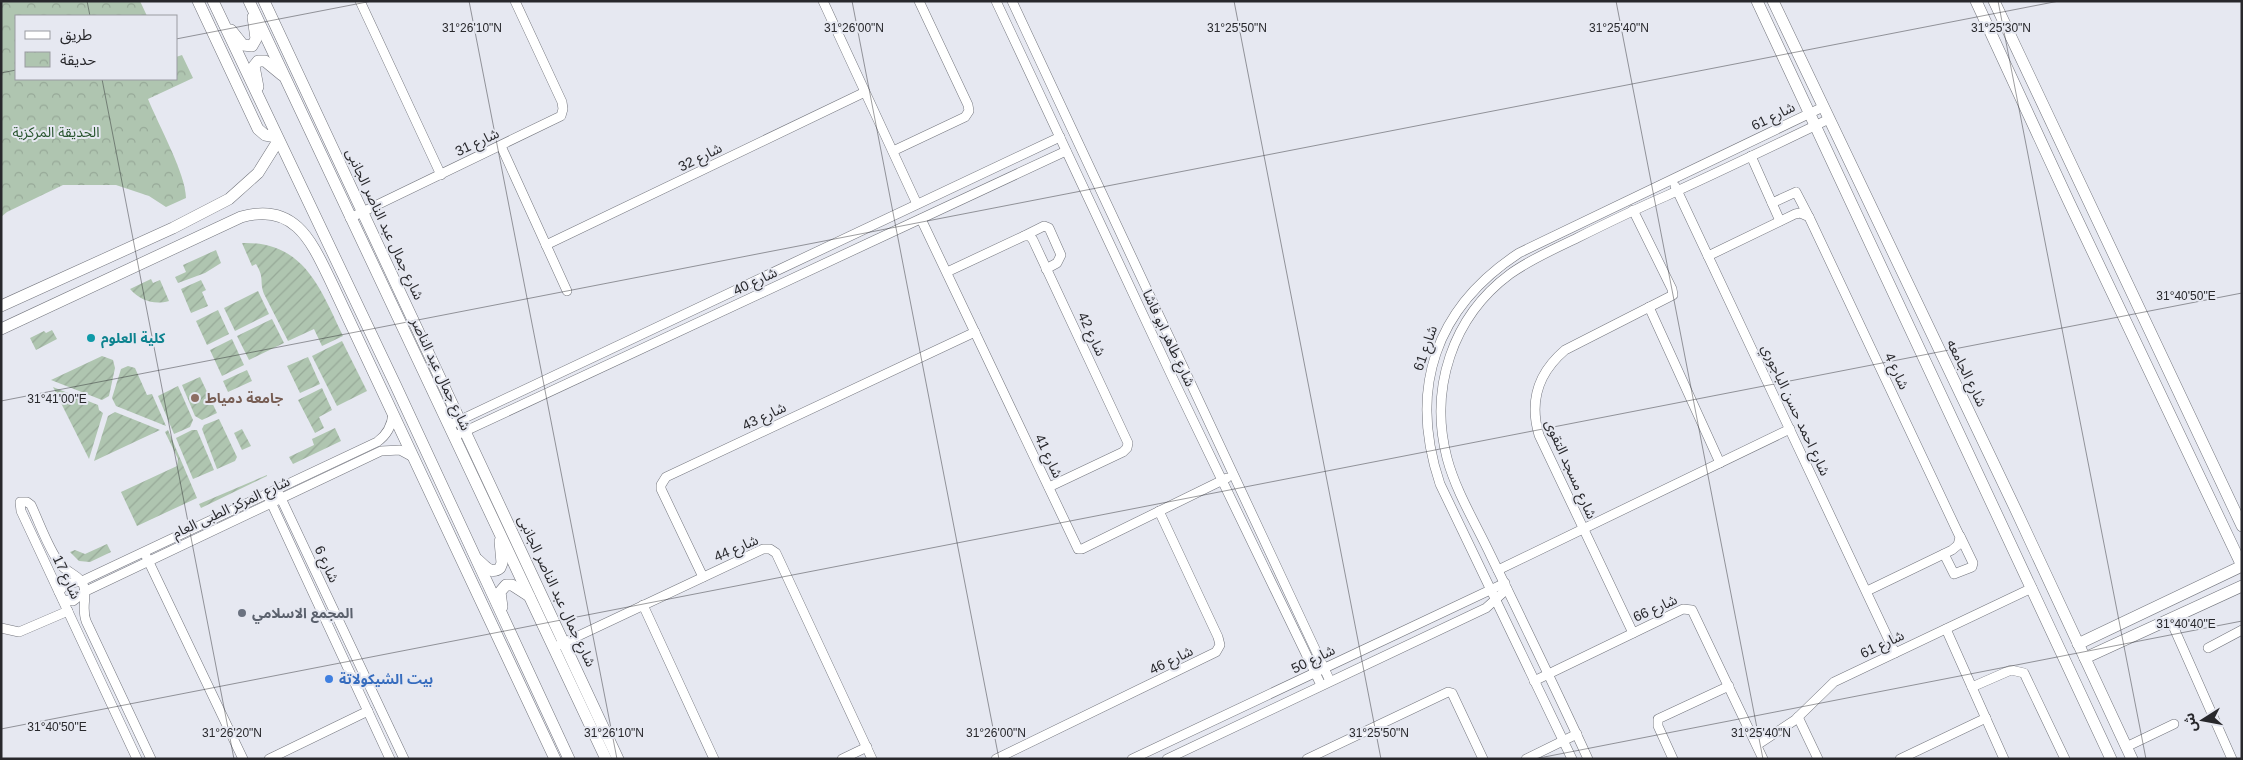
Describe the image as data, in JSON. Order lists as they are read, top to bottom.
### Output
{
  "streets": {
    "main road": ["شارع جمال عبد الناصر الجانبى", "شارع الجامعه", "شارع جمال عبد الناصر"],
    "street": [
      "شارع 61",
      "شارع 31",
      "شارع 32",
      "شارع 40",
      "شارع 42",
      "شارع طاهر ابو فاشا",
      "شارع 4",
      "شارع احمد حسن الباجوري",
      "شارع 43",
      "شارع 41",
      "شارع مسجد التقوى",
      "شارع المركز الطبى العام",
      "شارع 44",
      "شارع 6",
      "شارع 17",
      "شارع 66",
      "شارع 50",
      "شارع 46"
    ]
  },
  "crossings": [
    ["شارع 61", "شارع الجامعه"],
    ["شارع 61", "شارع احمد حسن الباجوري"],
    ["شارع 61", "شارع مسجد التقوى"],
    ["شارع 61", "شارع 66"],
    ["شارع 61", "شارع 50"],
    ["شارع 31", "شارع جمال عبد الناصر الجانبى"],
    ["شارع 31", "شارع جمال عبد الناصر"],
    ["شارع جمال عبد الناصر الجانبى", "شارع 40"],
    ["شارع جمال عبد الناصر الجانبى", "شارع جمال عبد الناصر"],
    ["شارع جمال عبد الناصر الجانبى", "شارع 44"],
    ["شارع 40", "شارع طاهر ابو فاشا"],
    ["شارع 40", "شارع جمال عبد الناصر"],
    ["شارع 40", "شارع 41"],
    ["شارع 42", "شارع 41"],
    ["شارع طاهر ابو فاشا", "شارع 41"],
    ["شارع طاهر ابو فاشا", "شارع 50"],
    ["شارع جمال عبد الناصر", "شارع 44"],
    ["شارع 43", "شارع 41"],
    ["شارع 43", "شارع 44"],
    ["شارع 41", "شارع 46"],
    ["شارع مسجد التقوى", "شارع 66"],
    ["شارع المركز الطبى العام", "شارع 6"],
    ["شارع المركز الطبى العام", "شارع 17"]
  ],
  "parks": ["الحديقة المركزية"],
  "places": [
    "كلية العلوم",
    "جامعة دمياط",
    "المجمع الاسلامي",
    "بيت الشيكولاتة"
  ],
  "legend": ["طريق", "حديقة"],
  "north": "left",
  "coordinates": [
    "31°26'10\"N",
    "31°26'00\"N",
    "31°25'50\"N",
    "31°25'40\"N",
    "31°25'30\"N",
    "31°40'50\"E",
    "31°41'00\"E",
    "31°40'40\"E",
    "31°26'20\"N"
  ]
}
